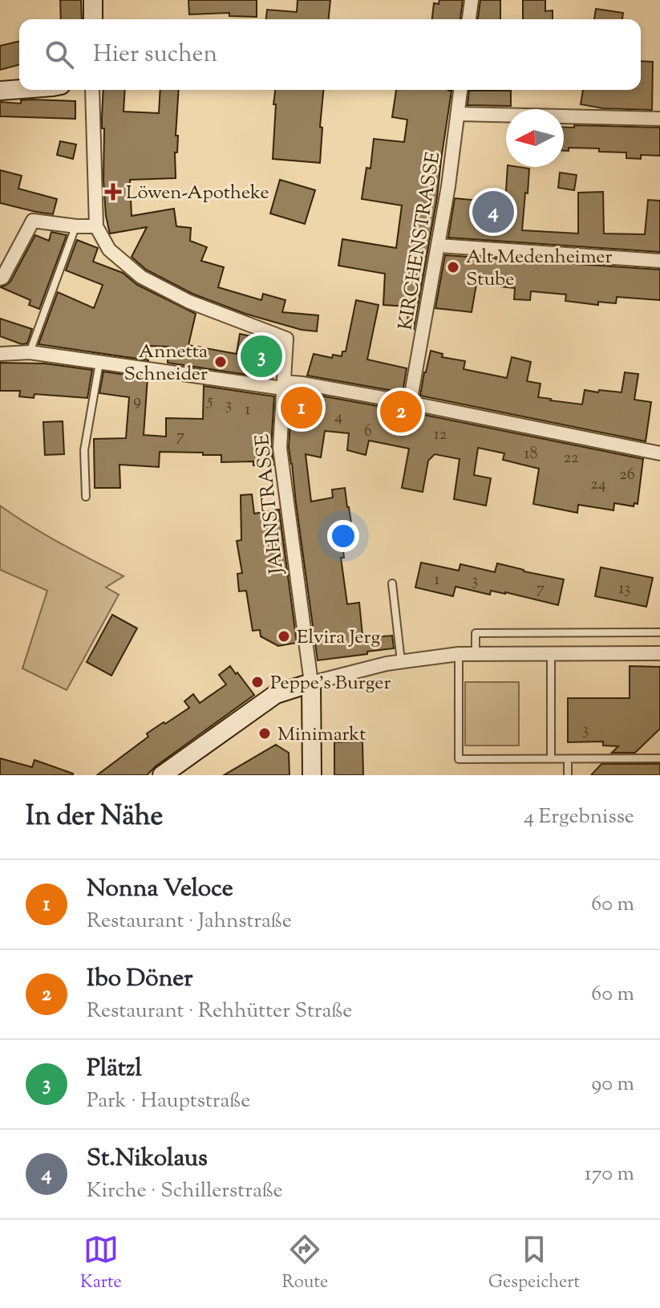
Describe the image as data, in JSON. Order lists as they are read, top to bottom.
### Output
{
  "streets": {
    "street": ["KIRCHENSTRASSE", "JAHNSTRASSE"]
  },
  "places": {
    "health": ["Löwen-Apotheke"],
    "other": [
      "Alt Medenheimer Stube",
      "Annetta Schneider",
      "Elvira Jerg",
      "Peppe's Burger",
      "Minimarkt"
    ]
  },
  "house_numbers": [
    "9",
    "5",
    "3",
    "1",
    "4",
    "6",
    "12",
    "7",
    "18",
    "22",
    "26",
    "24",
    "1",
    "3",
    "7",
    "13",
    "3"
  ],
  "north": "left",
  "page": {
    "search": "Hier suchen",
    "pins": [
      "4",
      "3",
      "1",
      "2"
    ],
    "heading": ["In der Nähe", "4 Ergebnisse"],
    "list": [
      {
        "mark": "1",
        "name": "Nonna Veloce",
        "note": "Restaurant · Jahnstraße",
        "value": "60 m"
      },
      {
        "mark": "2",
        "name": "Ibo Döner",
        "note": "Restaurant · Rehhütter Straße",
        "value": "60 m"
      },
      {
        "mark": "3",
        "name": "Plätzl",
        "note": "Park · Hauptstraße",
        "value": "90 m"
      },
      {
        "mark": "4",
        "name": "St.Nikolaus",
        "note": "Kirche · Schillerstraße",
        "value": "170 m"
      }
    ],
    "nav": ["Karte", "Route", "Gespeichert"]
  }
}
